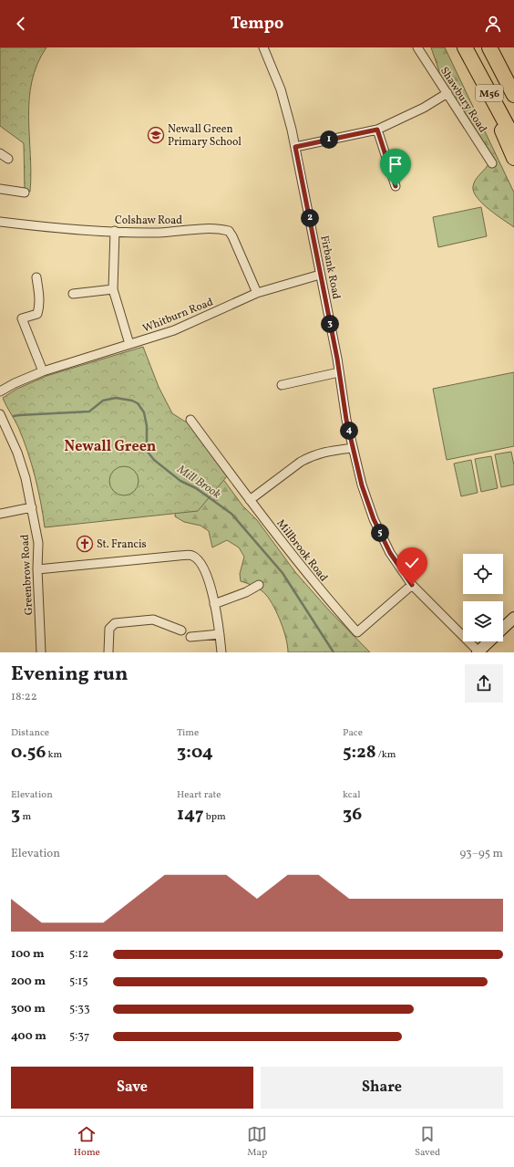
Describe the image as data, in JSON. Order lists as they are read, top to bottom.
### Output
{
  "streets": {
    "highway": ["M56"],
    "street": [
      "Shawbury Road",
      "Colshaw Road",
      "Firbank Road",
      "Whitburn Road",
      "Millbrook Road",
      "Greenbrow Road"
    ]
  },
  "crossings": [
    ["Colshaw Road", "Whitburn Road"],
    ["Firbank Road", "Whitburn Road"],
    ["Firbank Road", "Millbrook Road"]
  ],
  "districts": ["Newall Green"],
  "water": ["Mill Brook"],
  "places": {
    "school or university": ["Newall Green Primary School"],
    "church": ["St. Francis"]
  },
  "page": {
    "header": "Tempo",
    "pins": [
      "1",
      "2",
      "3",
      "4",
      "5"
    ],
    "heading": ["Evening run", "18:22"],
    "stats": [
      ["Distance", "0.56 km"],
      ["Time", "3:04"],
      ["Pace", "5:28 /km"],
      ["Elevation", "3 m"],
      ["Heart rate", "147 bpm"],
      ["kcal", "36"]
    ],
    "chart": ["Elevation", "93–95 m"],
    "list": [
      {
        "name": "100 m",
        "note": "5:12"
      },
      {
        "name": "200 m",
        "note": "5:15"
      },
      {
        "name": "300 m",
        "note": "5:33"
      },
      {
        "name": "400 m",
        "note": "5:37"
      }
    ],
    "buttons": ["Save", "Share"],
    "tabs": ["Home", "Map", "Saved"]
  }
}
